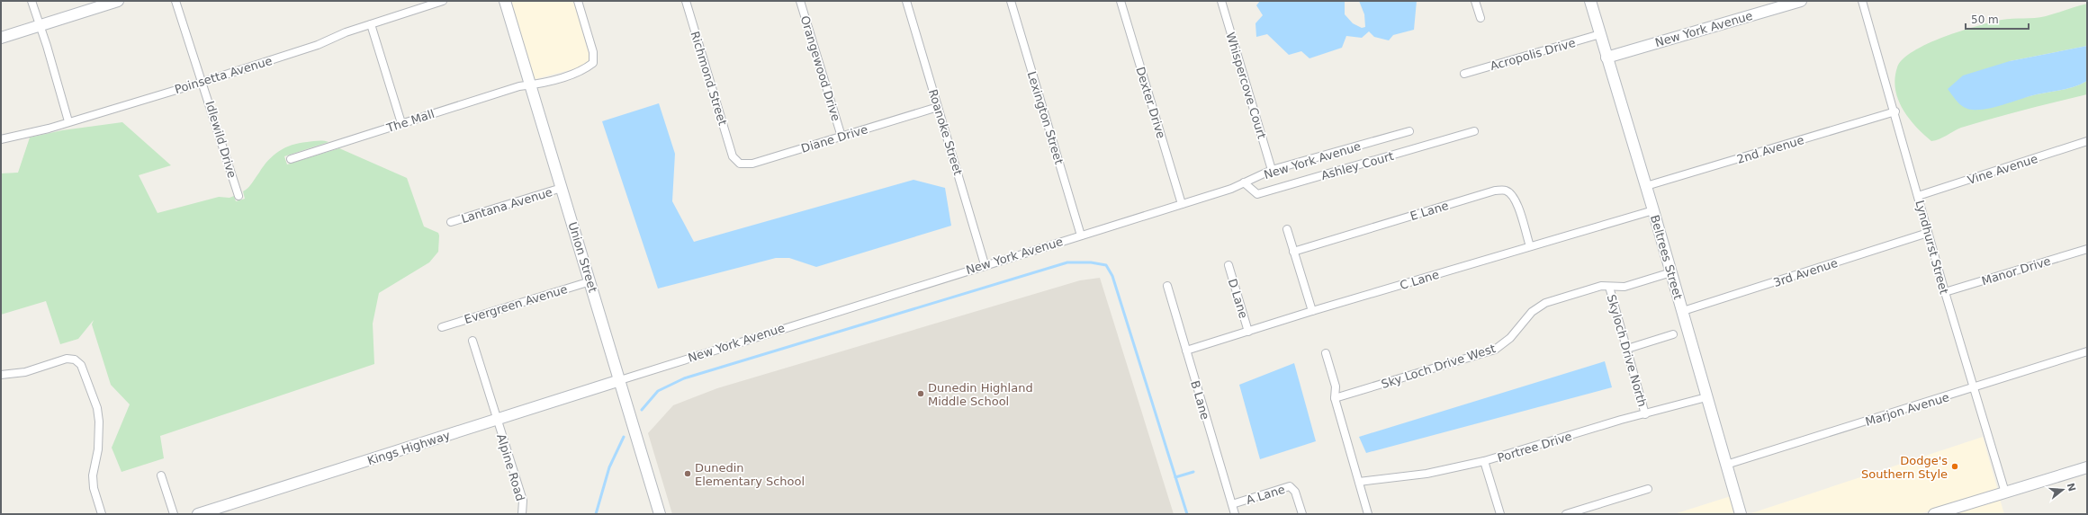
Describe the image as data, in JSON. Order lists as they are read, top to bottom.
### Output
{
  "streets": {
    "street": [
      "New York Avenue",
      "Acropolis Drive",
      "Orangewood Drive",
      "Poinsetta Avenue",
      "Richmond Street",
      "Whispercove Court",
      "Dexter Drive",
      "Lexington Street",
      "The Mall",
      "Roanoke Street",
      "Diane Drive",
      "Idlewild Drive",
      "2nd Avenue",
      "Ashley Court",
      "Vine Avenue",
      "Lantana Avenue",
      "E Lane",
      "Lyndhurst Street",
      "Union Street",
      "Beltrees Street",
      "Manor Drive",
      "3rd Avenue",
      "C Lane",
      "D Lane",
      "Evergreen Avenue",
      "Skyloch Drive North",
      "Sky Loch Drive West",
      "B Lane",
      "Marjon Avenue",
      "Portree Drive",
      "Kings Highway",
      "Alpine Road",
      "A Lane"
    ]
  },
  "crossings": [
    ["New York Avenue", "Whispercove Court"],
    ["New York Avenue", "Dexter Drive"],
    ["New York Avenue", "Lexington Street"],
    ["New York Avenue", "Roanoke Street"],
    ["New York Avenue", "Ashley Court"],
    ["New York Avenue", "Union Street"],
    ["New York Avenue", "Beltrees Street"],
    ["New York Avenue", "Kings Highway"],
    ["Acropolis Drive", "Beltrees Street"],
    ["Orangewood Drive", "Diane Drive"],
    ["Poinsetta Avenue", "Idlewild Drive"],
    ["Richmond Street", "Diane Drive"],
    ["The Mall", "Union Street"],
    ["Roanoke Street", "Diane Drive"],
    ["2nd Avenue", "Lyndhurst Street"],
    ["2nd Avenue", "Beltrees Street"],
    ["Vine Avenue", "Lyndhurst Street"],
    ["Lantana Avenue", "Union Street"],
    ["E Lane", "C Lane"],
    ["Lyndhurst Street", "Manor Drive"],
    ["Lyndhurst Street", "3rd Avenue"],
    ["Lyndhurst Street", "Marjon Avenue"],
    ["Union Street", "Evergreen Avenue"],
    ["Union Street", "Kings Highway"],
    ["Beltrees Street", "3rd Avenue"],
    ["Beltrees Street", "C Lane"],
    ["Beltrees Street", "Sky Loch Drive West"],
    ["Beltrees Street", "Marjon Avenue"],
    ["Beltrees Street", "Portree Drive"],
    ["C Lane", "D Lane"],
    ["C Lane", "B Lane"],
    ["Skyloch Drive North", "Sky Loch Drive West"],
    ["Skyloch Drive North", "Portree Drive"],
    ["B Lane", "A Lane"],
    ["Kings Highway", "Alpine Road"]
  ],
  "places": ["Dunedin Highland Middle School", "Dodge's Southern Style", "Dunedin Elementary School"],
  "scale_bar": "50 m",
  "north": "right"
}
